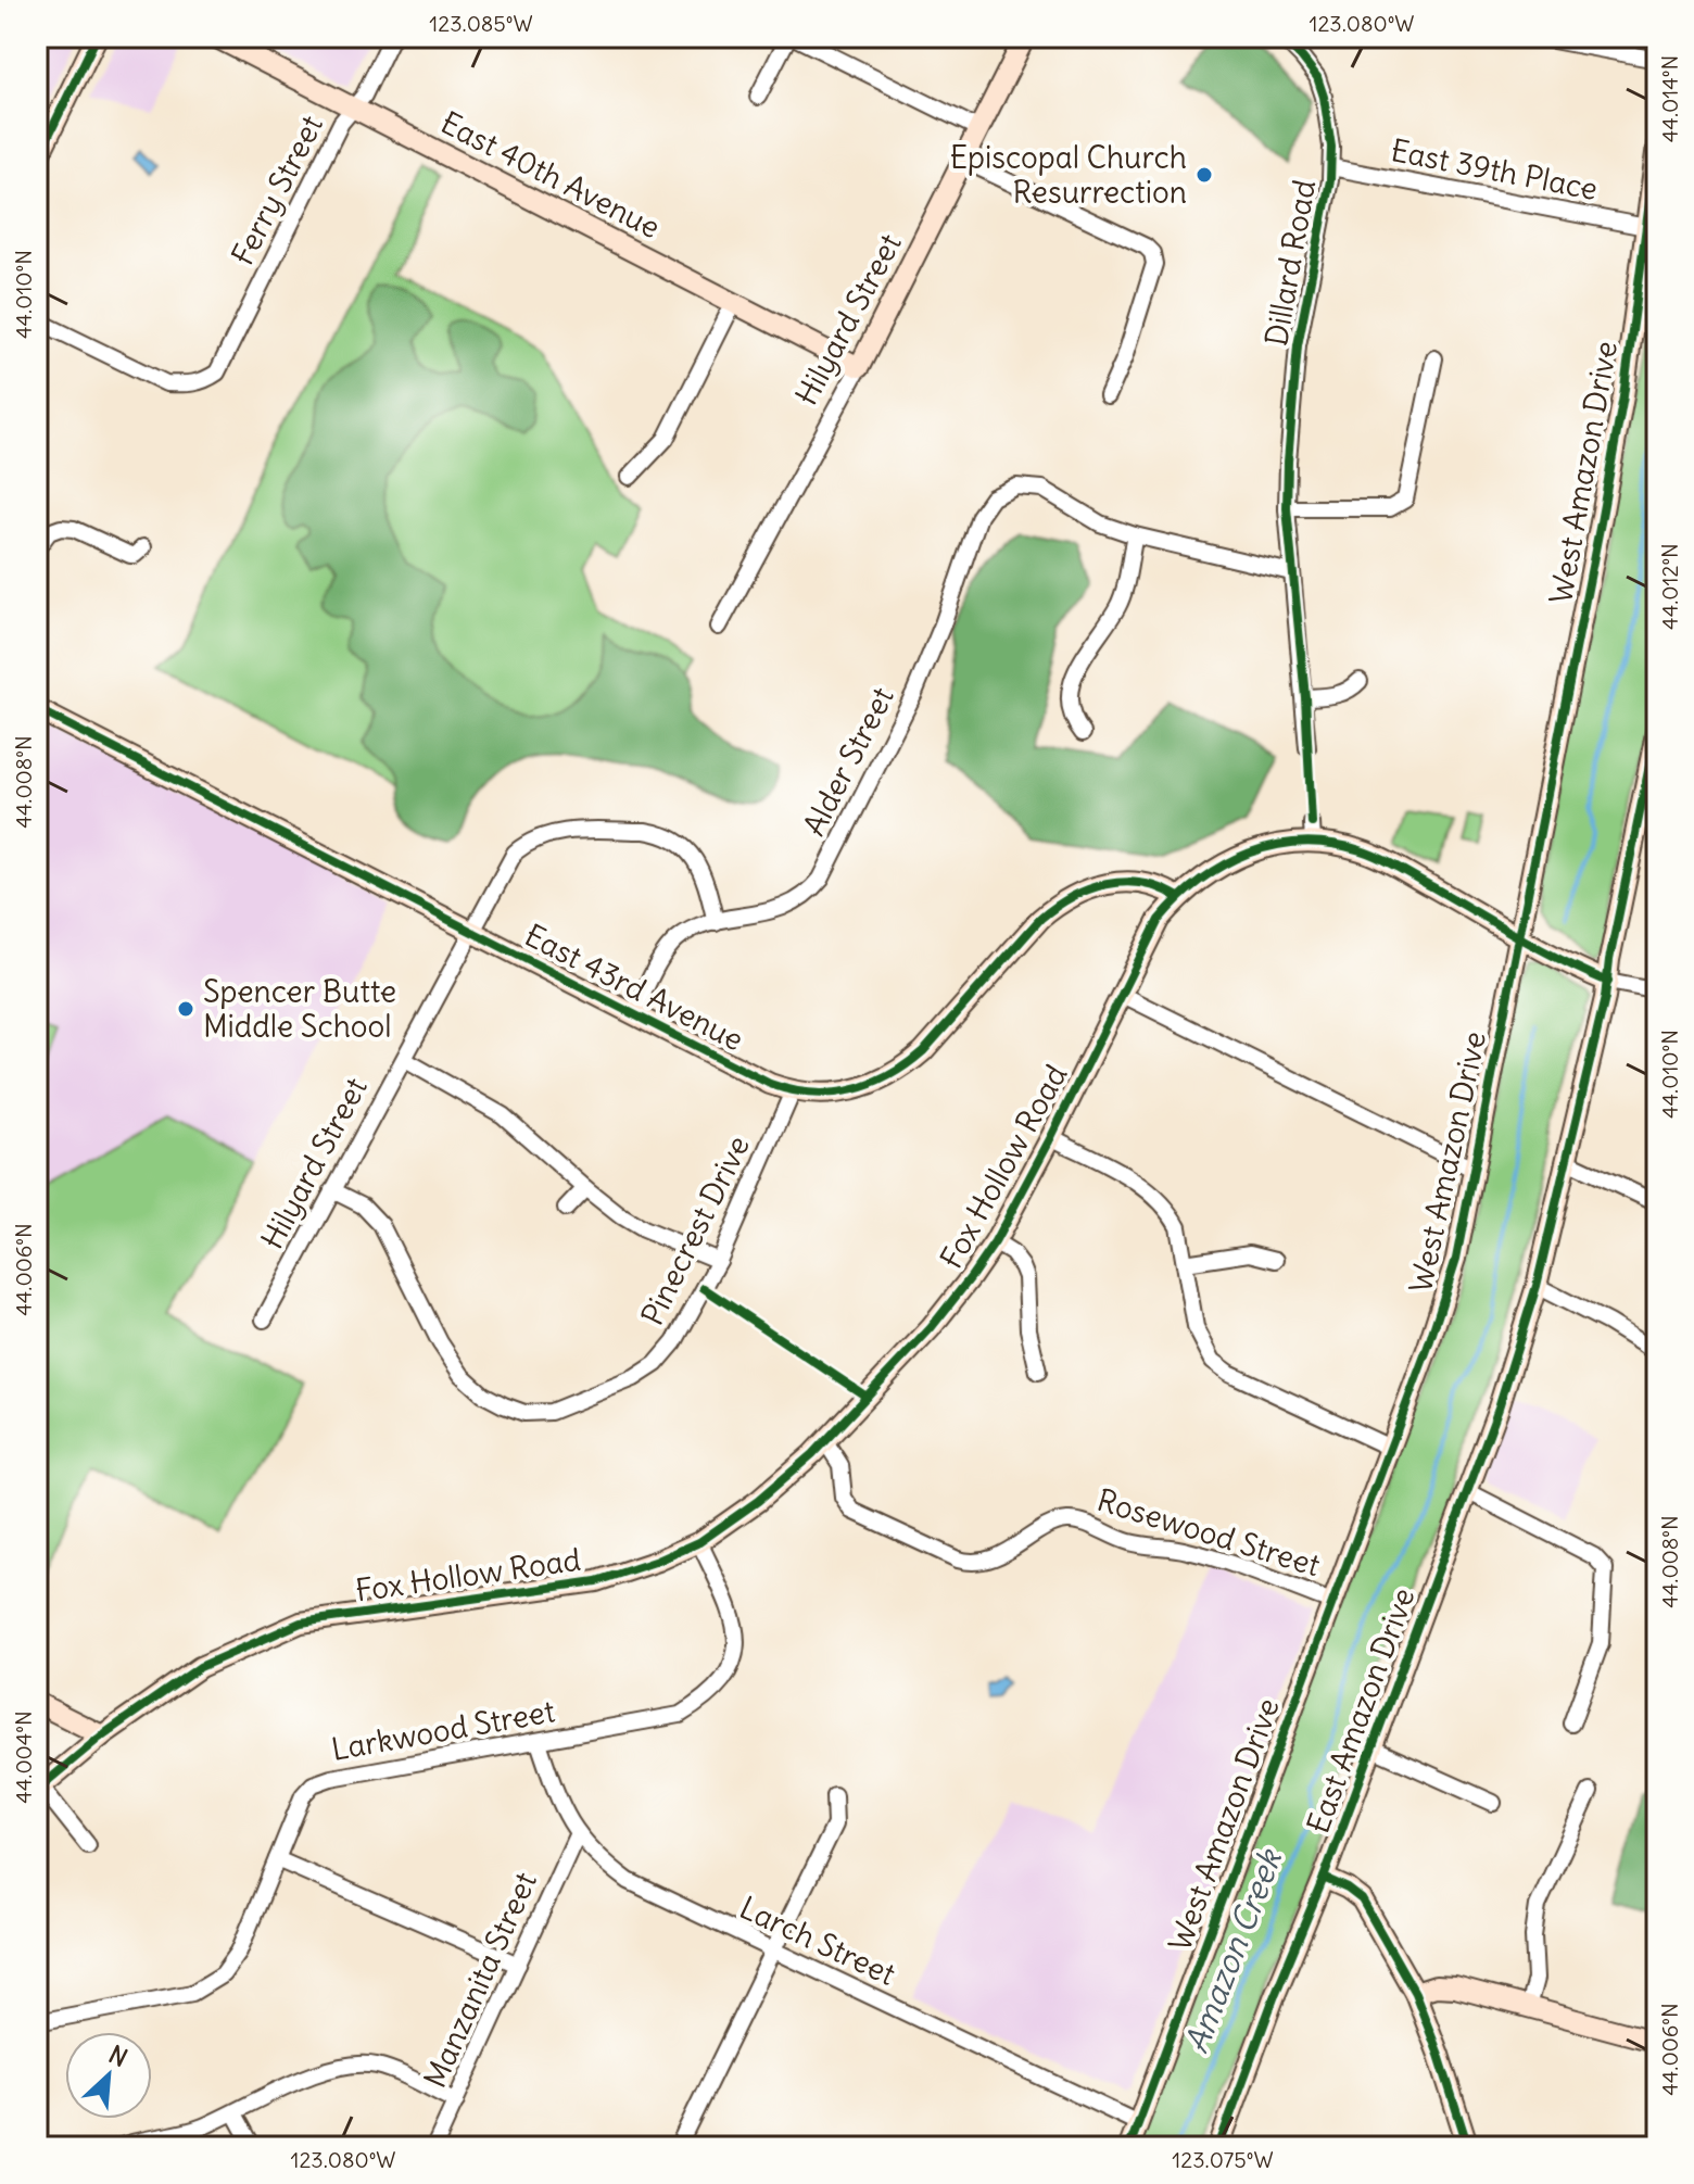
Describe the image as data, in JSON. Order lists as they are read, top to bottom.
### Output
{
  "streets": {
    "street": [
      "East 39th Place",
      "East 40th Avenue",
      "Ferry Street",
      "Dillard Road",
      "Hilyard Street",
      "West Amazon Drive",
      "Alder Street",
      "East 43rd Avenue",
      "Fox Hollow Road",
      "Pinecrest Drive",
      "Rosewood Street",
      "East Amazon Drive",
      "Larkwood Street",
      "Larch Street",
      "Manzanita Street"
    ]
  },
  "crossings": [
    ["East 39th Place", "Dillard Road"],
    ["East 39th Place", "West Amazon Drive"],
    ["East 40th Avenue", "Ferry Street"],
    ["East 40th Avenue", "Hilyard Street"],
    ["Hilyard Street", "Alder Street"],
    ["Hilyard Street", "East 43rd Avenue"],
    ["Hilyard Street", "Pinecrest Drive"],
    ["West Amazon Drive", "Fox Hollow Road"],
    ["West Amazon Drive", "Rosewood Street"],
    ["West Amazon Drive", "Larch Street"],
    ["Alder Street", "East 43rd Avenue"],
    ["East 43rd Avenue", "Fox Hollow Road"],
    ["East 43rd Avenue", "Pinecrest Drive"],
    ["Fox Hollow Road", "Rosewood Street"],
    ["Fox Hollow Road", "East Amazon Drive"],
    ["Fox Hollow Road", "Larkwood Street"],
    ["Larkwood Street", "Larch Street"],
    ["Larch Street", "Manzanita Street"]
  ],
  "water": ["Amazon Creek"],
  "places": ["Episcopal Church Resurrection", "Spencer Butte Middle School"],
  "north": "top right",
  "coordinates": [
    "123.085°W",
    "123.080°W",
    "44.014°N",
    "44.010°N",
    "44.012°N",
    "44.008°N",
    "44.006°N",
    "44.004°N",
    "123.075°W"
  ]
}
